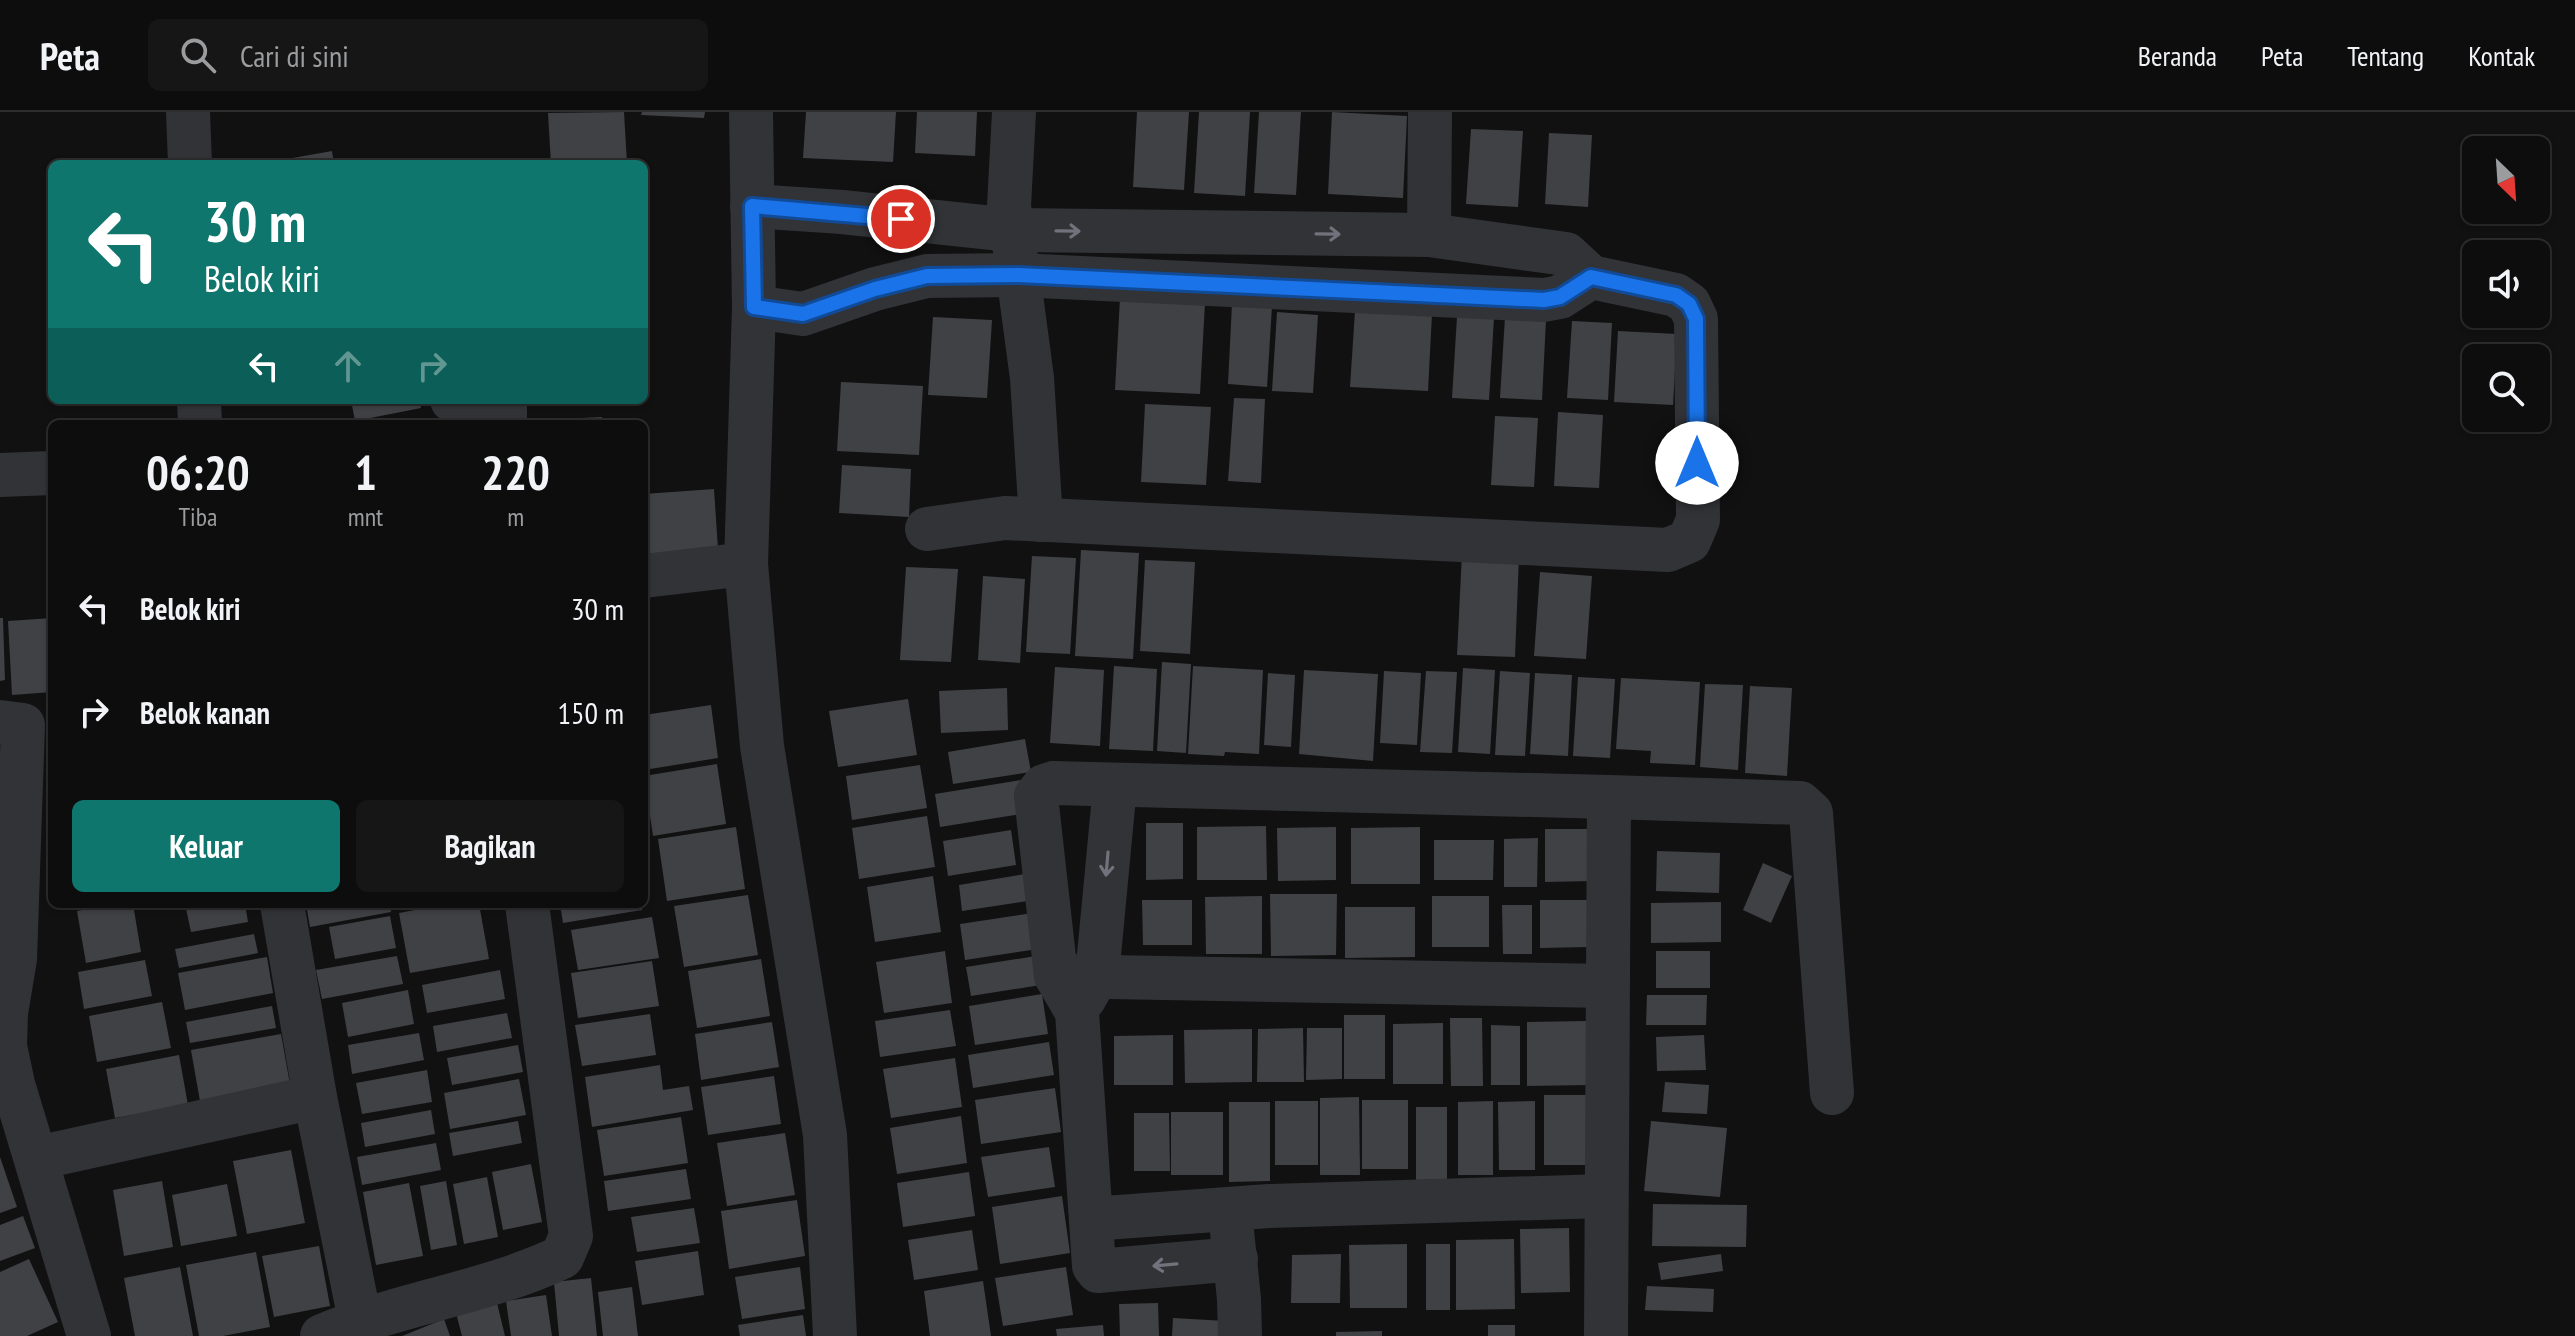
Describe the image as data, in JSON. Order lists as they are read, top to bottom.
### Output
{
  "north": "bottom right",
  "page": {
    "header": "Peta",
    "search": "Cari di sini",
    "nav": [
      "Beranda",
      "Peta",
      "Tentang",
      "Kontak"
    ],
    "turn": ["30 m", "Belok kiri"],
    "eta": [
      "06:20",
      "Tiba",
      "1",
      "mnt",
      "220",
      "m"
    ],
    "list": [
      {
        "name": "Belok kiri",
        "value": "30 m"
      },
      {
        "name": "Belok kanan",
        "value": "150 m"
      }
    ],
    "buttons": ["Keluar", "Bagikan"]
  }
}
